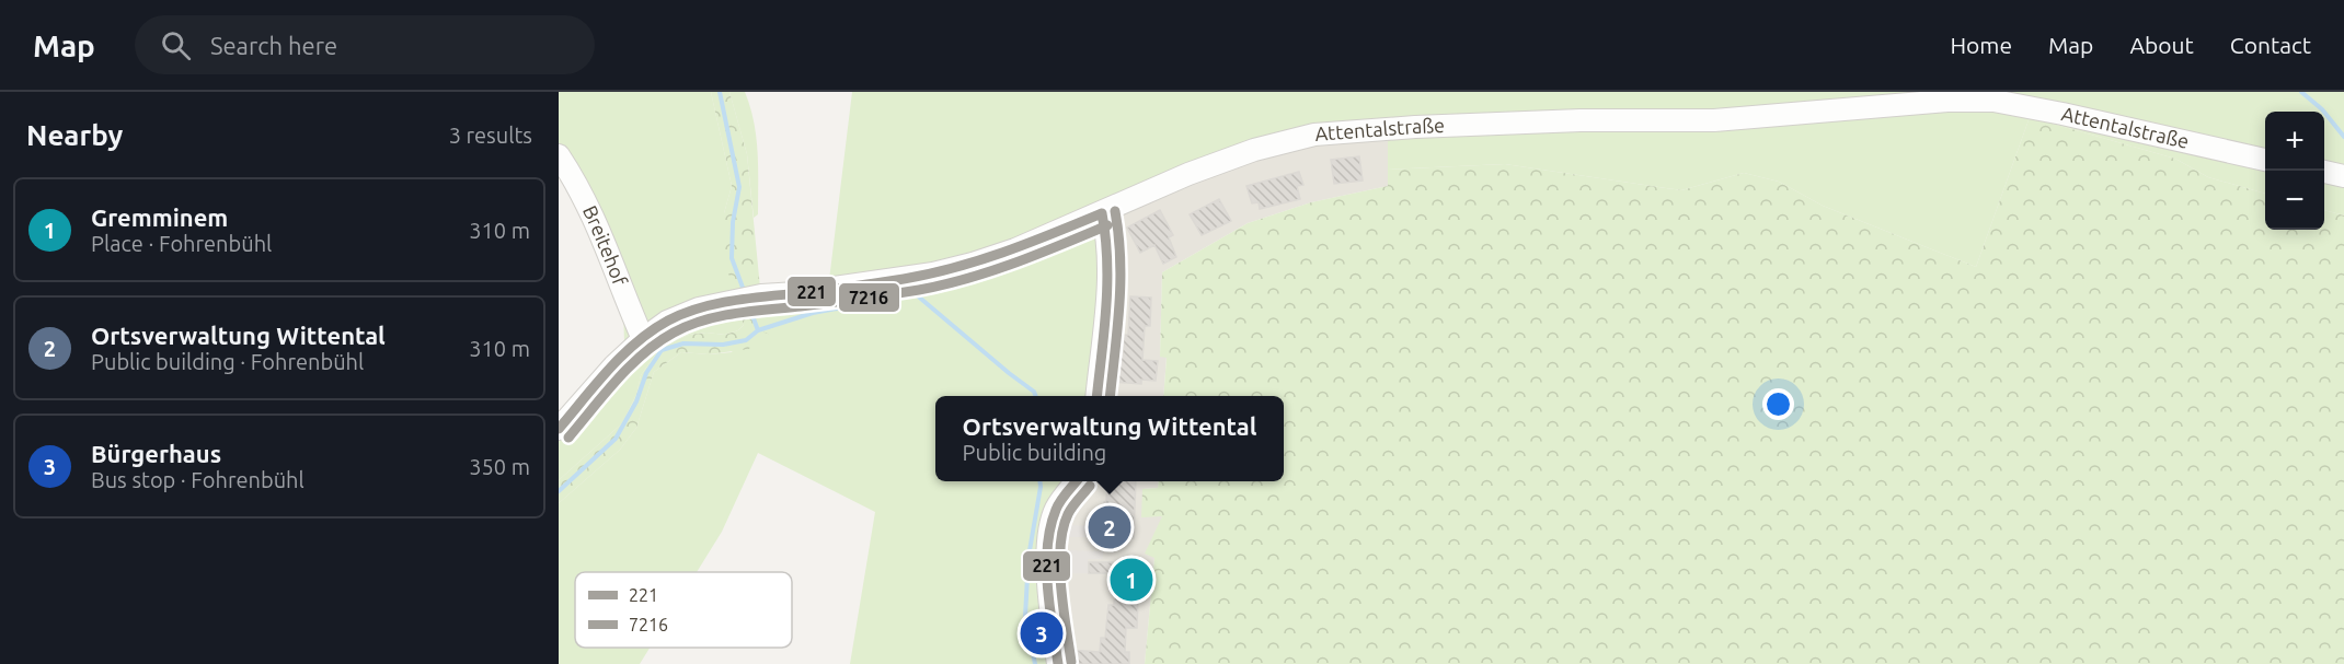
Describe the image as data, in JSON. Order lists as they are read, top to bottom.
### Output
{
  "streets": {
    "street": ["Attentalstraße", "Breitehof"]
  },
  "crossings": [
    ["Attentalstraße", "Breitehof"]
  ],
  "lines": ["transit line 7216", "transit line 221"],
  "legend": ["221", "7216"],
  "page": {
    "header": "Map",
    "search": "Search here",
    "nav": [
      "Home",
      "Map",
      "About",
      "Contact"
    ],
    "heading": ["Nearby", "3 results"],
    "map_buttons": ["+", "−"],
    "list": [
      {
        "mark": "1",
        "name": "Gremminem",
        "note": "Place · Fohrenbühl",
        "value": "310 m"
      },
      {
        "mark": "2",
        "name": "Ortsverwaltung Wittental",
        "note": "Public building · Fohrenbühl",
        "value": "310 m"
      },
      {
        "mark": "3",
        "name": "Bürgerhaus",
        "note": "Bus stop · Fohrenbühl",
        "value": "350 m"
      }
    ],
    "popup": ["Ortsverwaltung Wittental", "Public building"],
    "pins": ["2", "1", "3"]
  }
}
